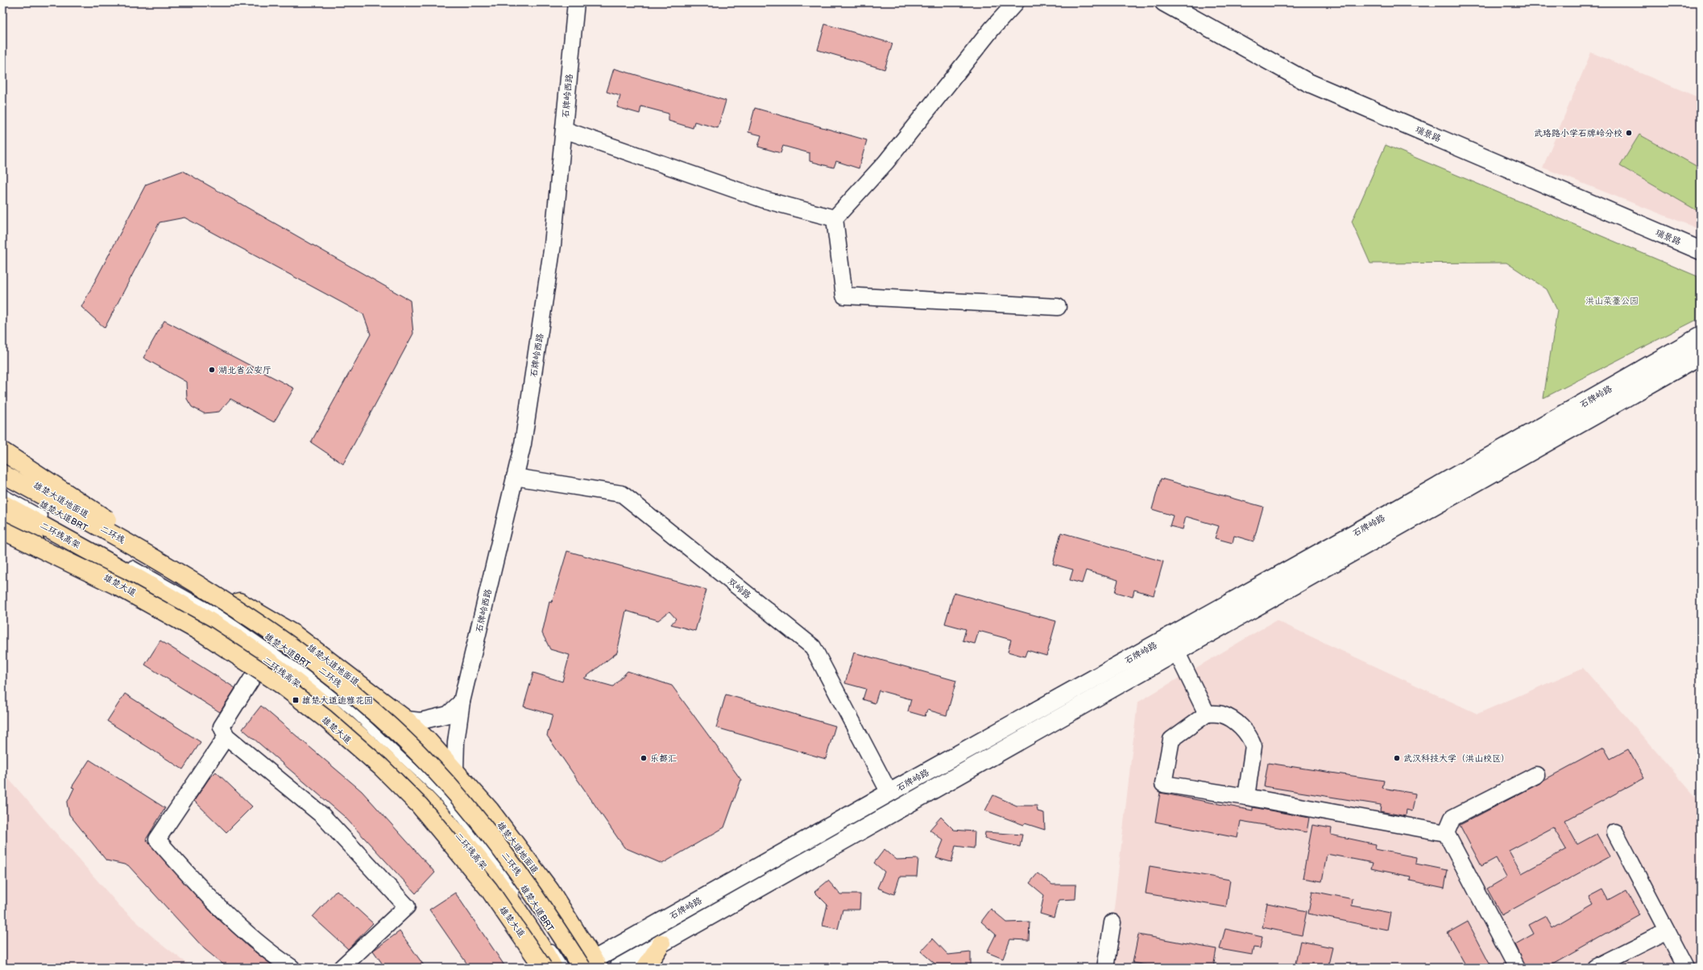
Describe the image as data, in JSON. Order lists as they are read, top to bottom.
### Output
{
  "streets": {
    "main road": [
      "瑞景路",
      "石牌岭路",
      "雄楚大道地面道",
      "二环线",
      "二环线高架",
      "雄楚大道"
    ],
    "street": ["石牌岭西路", "双岭路"],
    "lane": ["雄楚大道BRT"]
  },
  "crossings": [
    ["石牌岭西路", "雄楚大道地面道"],
    ["石牌岭西路", "双岭路"],
    ["石牌岭路", "雄楚大道地面道"],
    ["石牌岭路", "二环线"],
    ["石牌岭路", "双岭路"],
    ["雄楚大道地面道", "二环线"]
  ],
  "parks": ["洪山菜薹公园"],
  "places": {
    "other": [
      "武珞路小学石牌岭分校",
      "湖北省公安厅",
      "乐都汇",
      "武汉科技大学（洪山校区）"
    ],
    "transit": ["雄楚大道迪雅花园"]
  }
}
